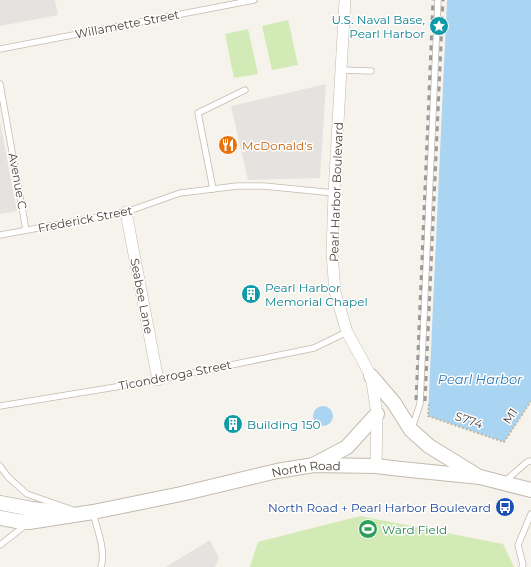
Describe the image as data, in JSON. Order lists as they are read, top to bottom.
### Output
{
  "streets": {
    "street": ["Pearl Harbor Boulevard", "Seabee Lane", "North Road"],
    "lane": [
      "Willamette Street",
      "Avenue C",
      "Frederick Street",
      "Ticonderoga Street"
    ],
    "path": ["M1", "S774"]
  },
  "crossings": [
    ["Avenue C", "Frederick Street"],
    ["Pearl Harbor Boulevard", "Frederick Street"],
    ["Pearl Harbor Boulevard", "Ticonderoga Street"],
    ["Pearl Harbor Boulevard", "North Road"],
    ["Frederick Street", "Seabee Lane"],
    ["Seabee Lane", "Ticonderoga Street"],
    ["M1", "S774"]
  ],
  "water": ["Pearl Harbor"],
  "places": {
    "place": ["U.S. Naval Base, Pearl Harbor"],
    "restaurant": ["McDonald's"],
    "building": ["Pearl Harbor Memorial Chapel", "Building 150"],
    "bus stop": ["North Road + Pearl Harbor Boulevard"],
    "sports": ["Ward Field"]
  }
}
